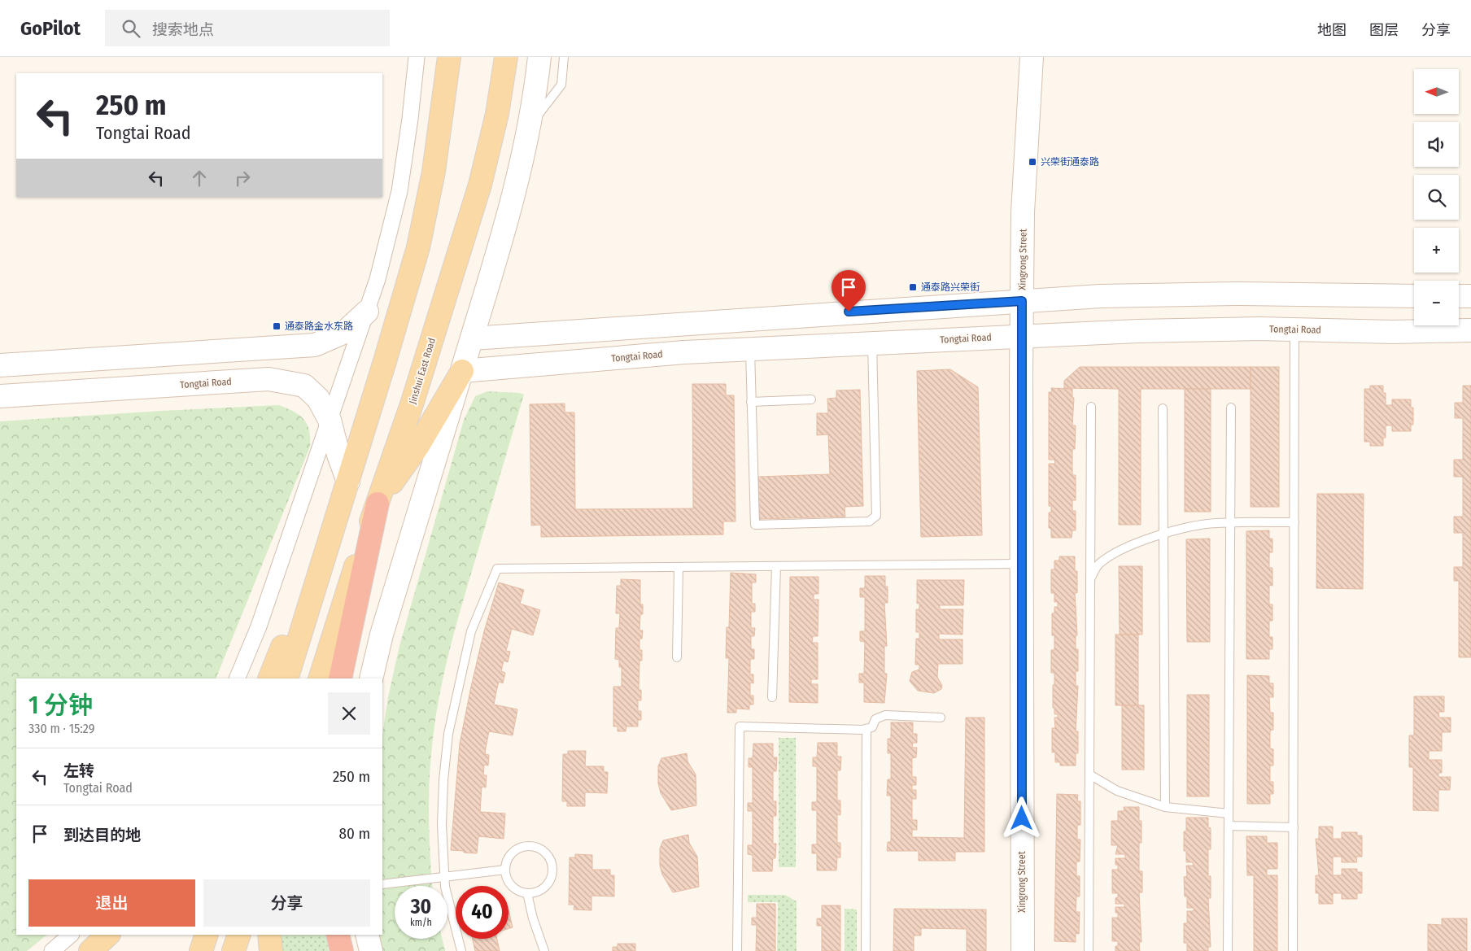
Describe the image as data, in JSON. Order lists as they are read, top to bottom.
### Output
{
  "streets": {
    "main road": ["Jinshui East Road"],
    "street": ["Xingrong Street", "Tongtai Road"]
  },
  "crossings": [
    ["Xingrong Street", "Tongtai Road"]
  ],
  "places": {
    "transit": ["兴荣街通泰路", "通泰路兴荣街", "通泰路金水东路"]
  },
  "north": "left",
  "page": {
    "header": "GoPilot",
    "search": "搜索地点",
    "nav": ["地图", "图层", "分享"],
    "map_buttons": ["+", "−"],
    "turn": ["250 m", "Tongtai Road"],
    "heading": ["1 分钟", "330 m · 15:29"],
    "list": [
      {
        "name": "左转",
        "note": "Tongtai Road",
        "value": "250 m"
      },
      {
        "name": "到达目的地",
        "value": "80 m"
      }
    ],
    "buttons": ["退出", "分享"],
    "speed": "30 km/h",
    "limit": "40"
  }
}
